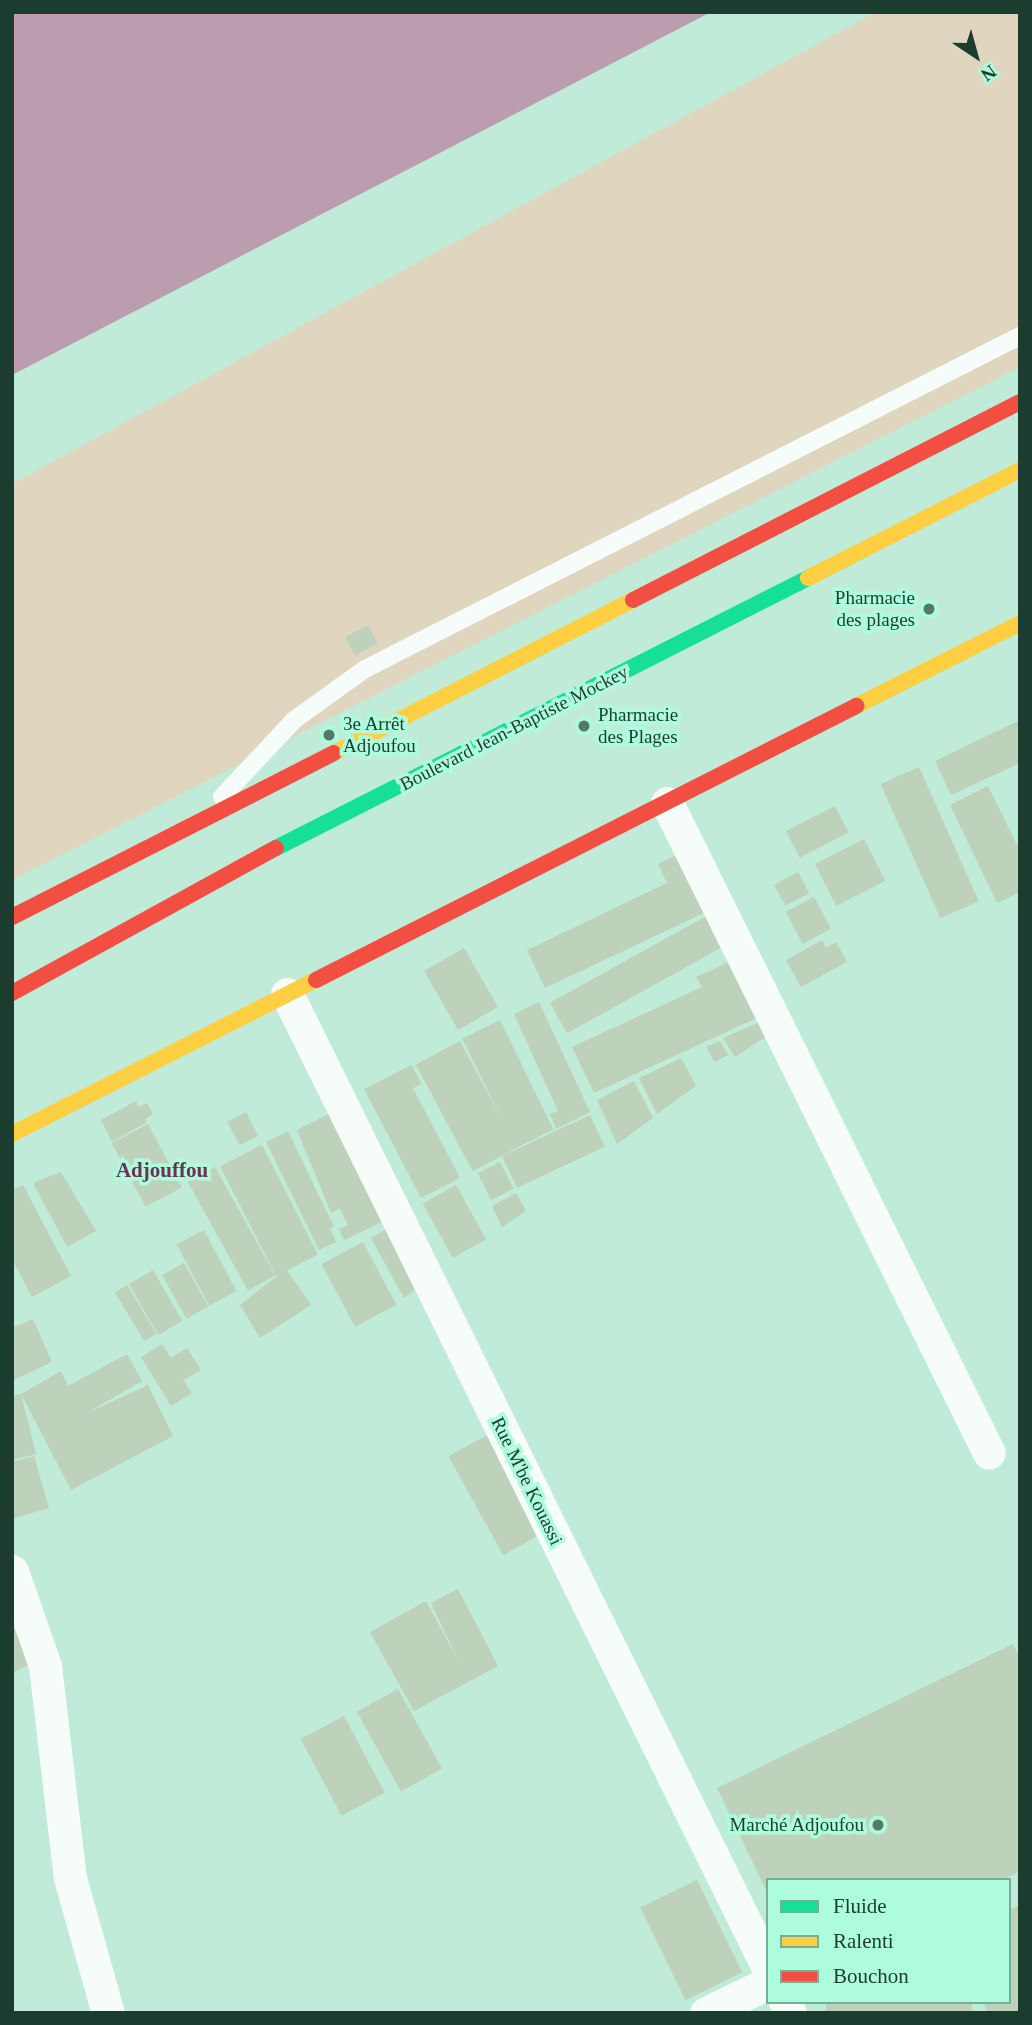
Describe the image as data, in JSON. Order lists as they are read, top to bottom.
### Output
{
  "streets": {
    "main road": ["Boulevard Jean-Baptiste Mockey"],
    "street": ["Rue M'be Kouassi"]
  },
  "districts": ["Adjouffou"],
  "places": [
    "Pharmacie des plages",
    "Pharmacie des Plages",
    "3e Arrêt Adjoufou",
    "Marché Adjoufou"
  ],
  "legend": ["Fluide", "Ralenti", "Bouchon"],
  "north": "bottom right"
}
